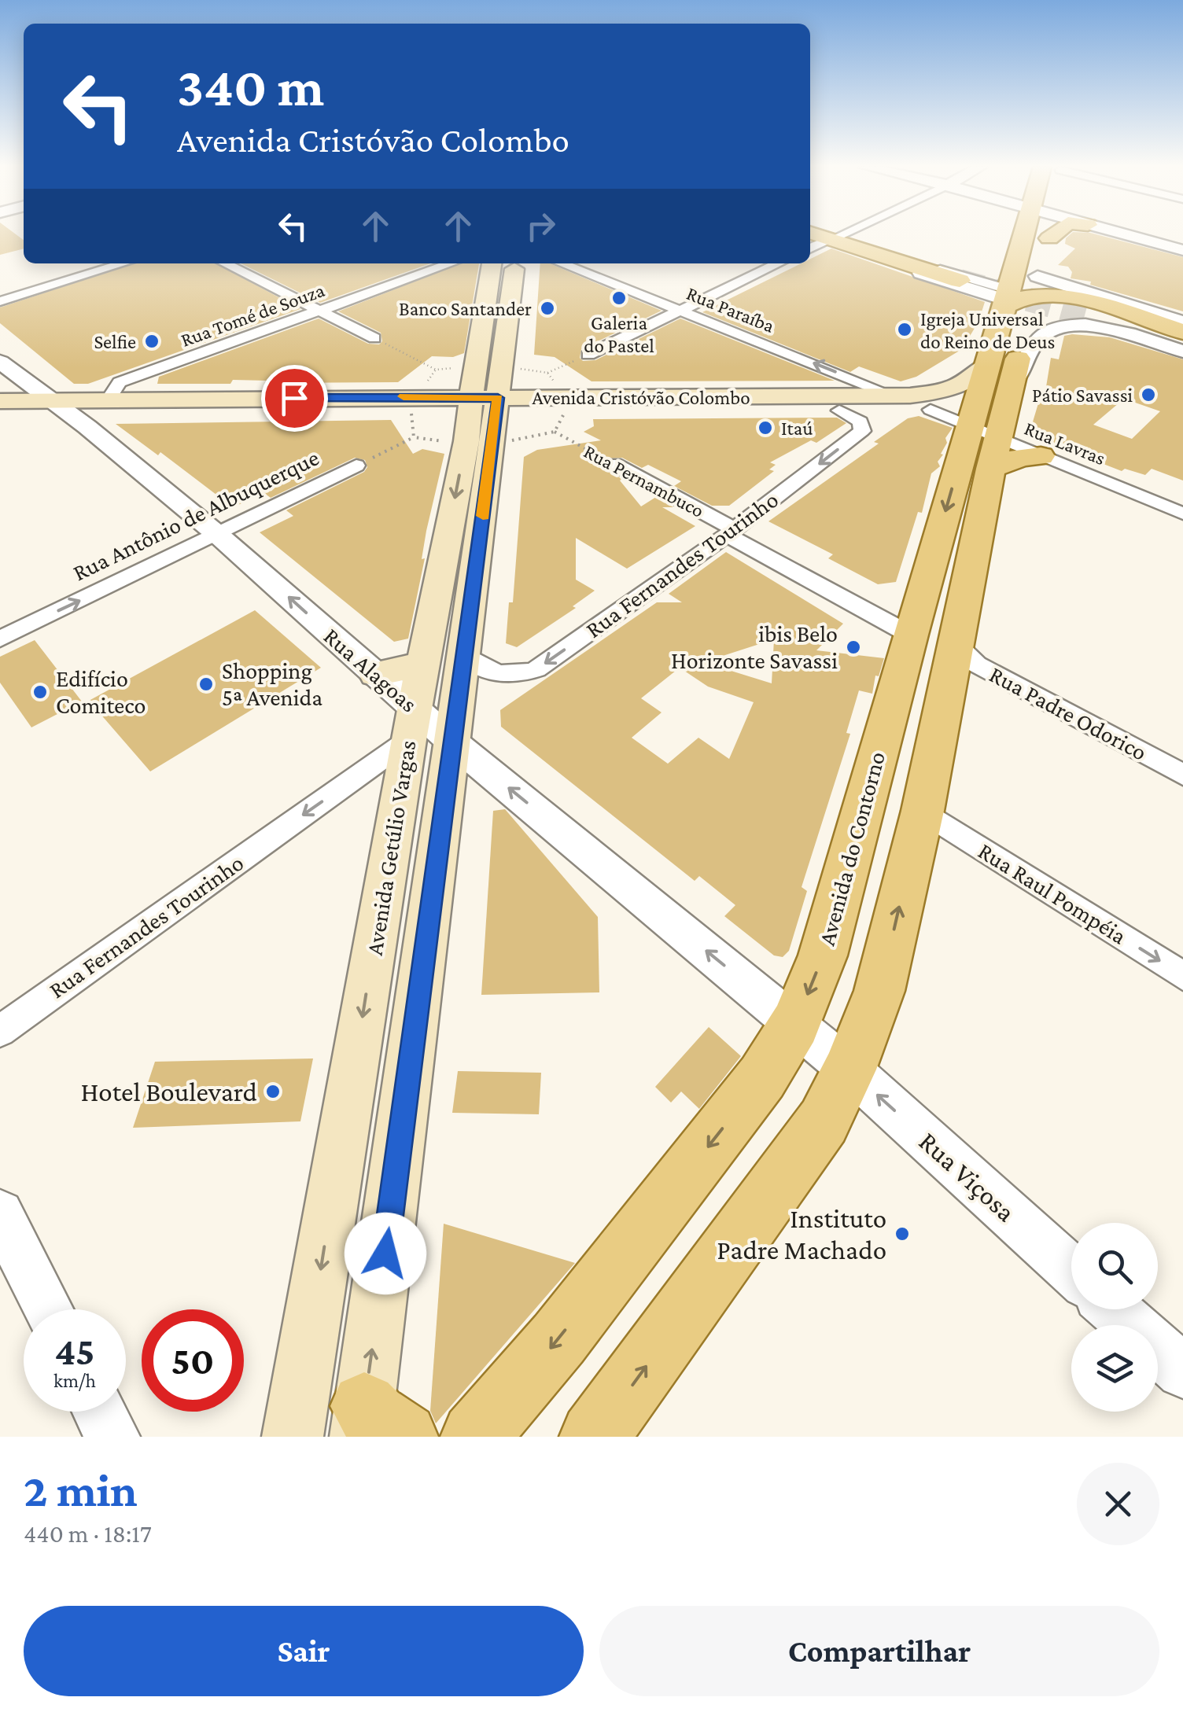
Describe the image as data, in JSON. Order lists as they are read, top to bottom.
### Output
{
  "streets": {
    "main road": ["Avenida Cristóvão Colombo", "Avenida Getúlio Vargas", "Avenida do Contorno"],
    "street": [
      "Rua Paraíba",
      "Rua Tomé de Souza",
      "Rua Lavras",
      "Rua Pernambuco",
      "Rua Antônio de Albuquerque",
      "Rua Fernandes Tourinho",
      "Rua Alagoas",
      "Rua Padre Odorico",
      "Rua Raul Pompéia",
      "Rua Viçosa"
    ]
  },
  "crossings": [
    ["Rua Paraíba", "Avenida Cristóvão Colombo"],
    ["Rua Tomé de Souza", "Avenida Cristóvão Colombo"],
    ["Avenida Cristóvão Colombo", "Rua Pernambuco"],
    ["Avenida Cristóvão Colombo", "Rua Fernandes Tourinho"],
    ["Avenida Cristóvão Colombo", "Rua Alagoas"],
    ["Avenida Cristóvão Colombo", "Avenida Getúlio Vargas"],
    ["Avenida Cristóvão Colombo", "Avenida do Contorno"],
    ["Rua Pernambuco", "Rua Fernandes Tourinho"],
    ["Rua Pernambuco", "Avenida do Contorno"],
    ["Rua Antônio de Albuquerque", "Rua Alagoas"],
    ["Rua Fernandes Tourinho", "Avenida Getúlio Vargas"],
    ["Rua Padre Odorico", "Avenida do Contorno"],
    ["Avenida do Contorno", "Rua Raul Pompéia"],
    ["Avenida do Contorno", "Rua Viçosa"]
  ],
  "one_way": [
    "Rua Antônio de Albuquerque",
    "Rua Fernandes Tourinho",
    "Rua Alagoas",
    "Rua Raul Pompéia",
    "Rua Viçosa"
  ],
  "places": [
    "Galeria do Pastel",
    "Banco Santander",
    "Igreja Universal do Reino de Deus",
    "Selfie",
    "Pátio Savassi",
    "Itaú",
    "ibis Belo Horizonte Savassi",
    "Shopping 5ª Avenida",
    "Edifício Comiteco",
    "Hotel Boulevard",
    "Instituto Padre Machado"
  ],
  "page": {
    "turn": ["340 m", "Avenida Cristóvão Colombo"],
    "speed": "45 km/h",
    "limit": "50",
    "heading": ["2 min", "440 m · 18:17"],
    "buttons": ["Sair", "Compartilhar"]
  }
}
